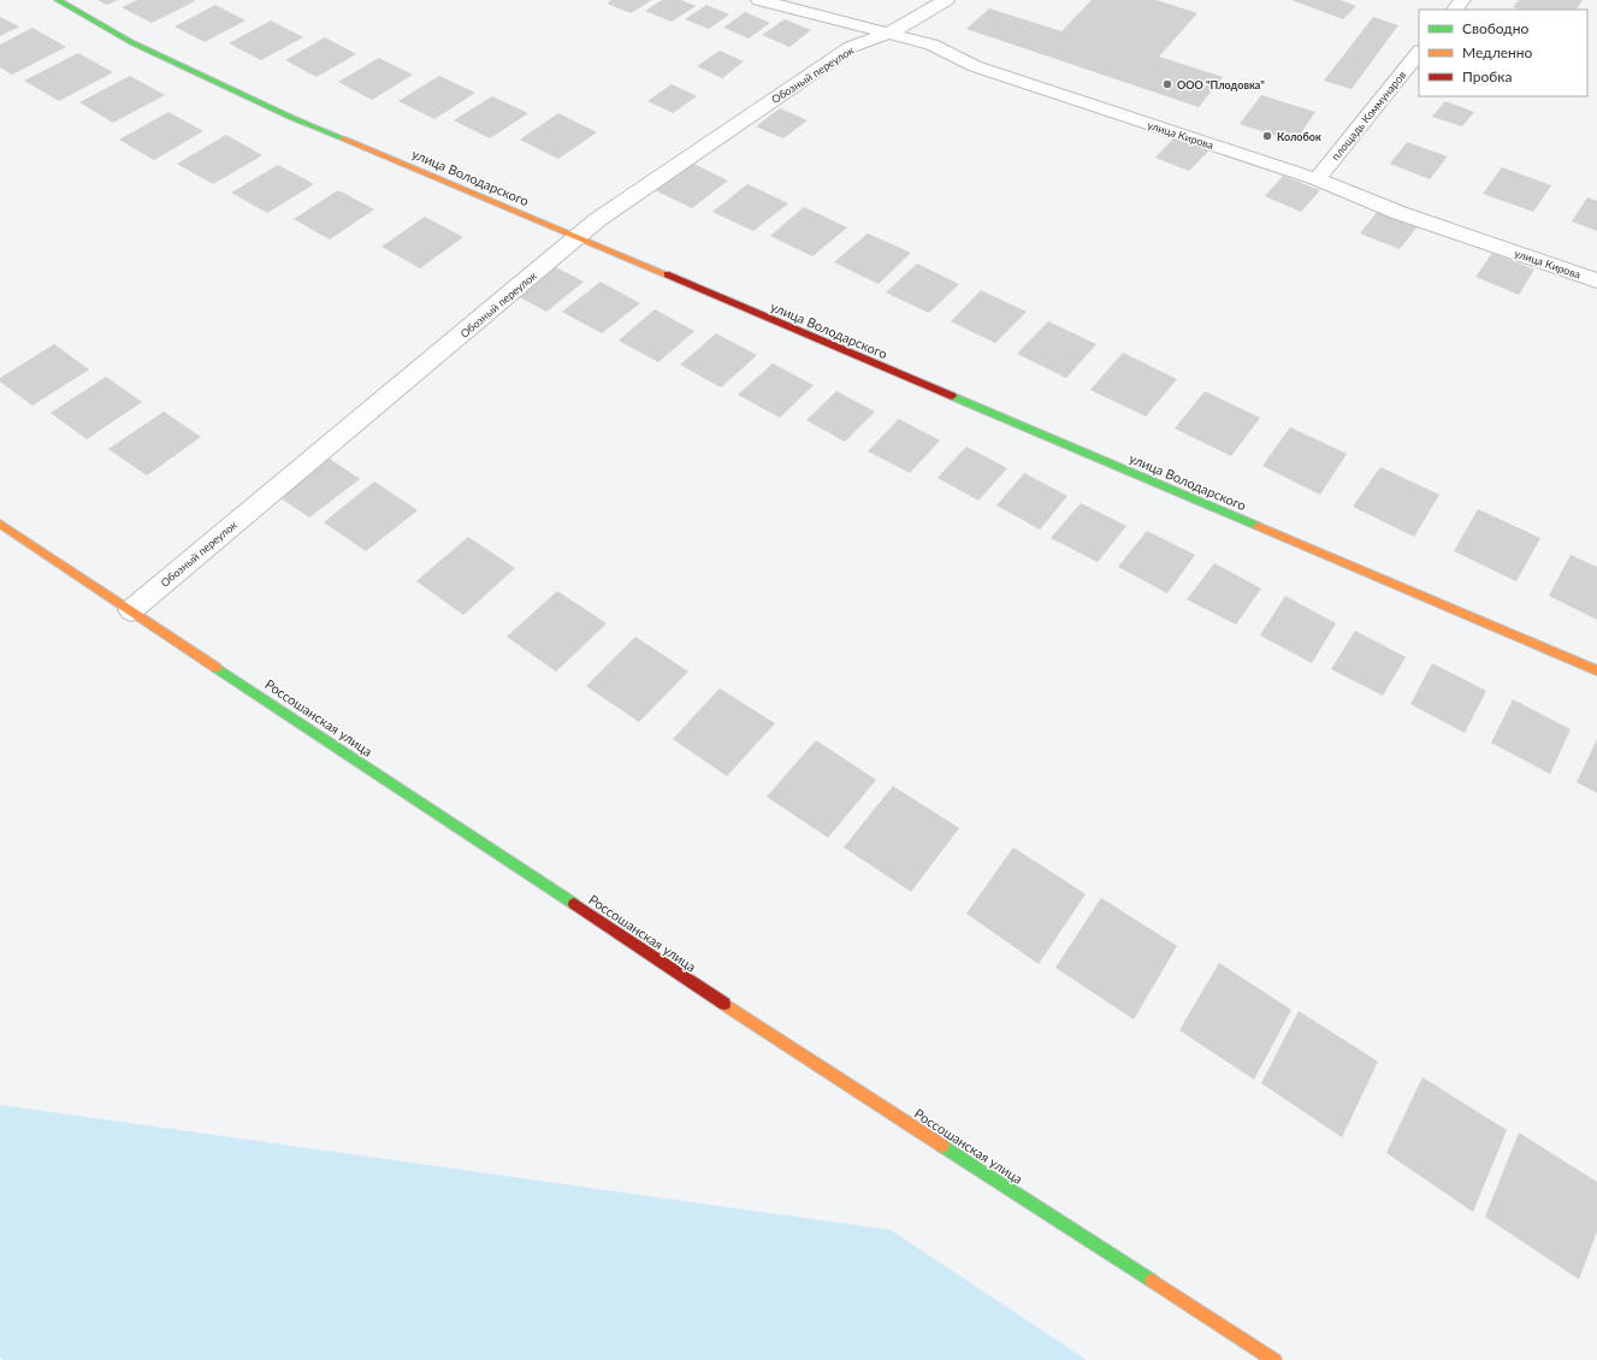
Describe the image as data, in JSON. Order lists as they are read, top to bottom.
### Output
{
  "streets": {
    "street": [
      "Обозный переулок",
      "площадь Коммунаров",
      "улица Кирова",
      "улица Володарского",
      "Россошанская улица"
    ]
  },
  "crossings": [
    ["Обозный переулок", "улица Кирова"],
    ["Обозный переулок", "улица Володарского"],
    ["Обозный переулок", "Россошанская улица"],
    ["площадь Коммунаров", "улица Кирова"]
  ],
  "places": ["ООО \"Плодовка\"", "Колобок"],
  "legend": ["Свободно", "Медленно", "Пробка"]
}
